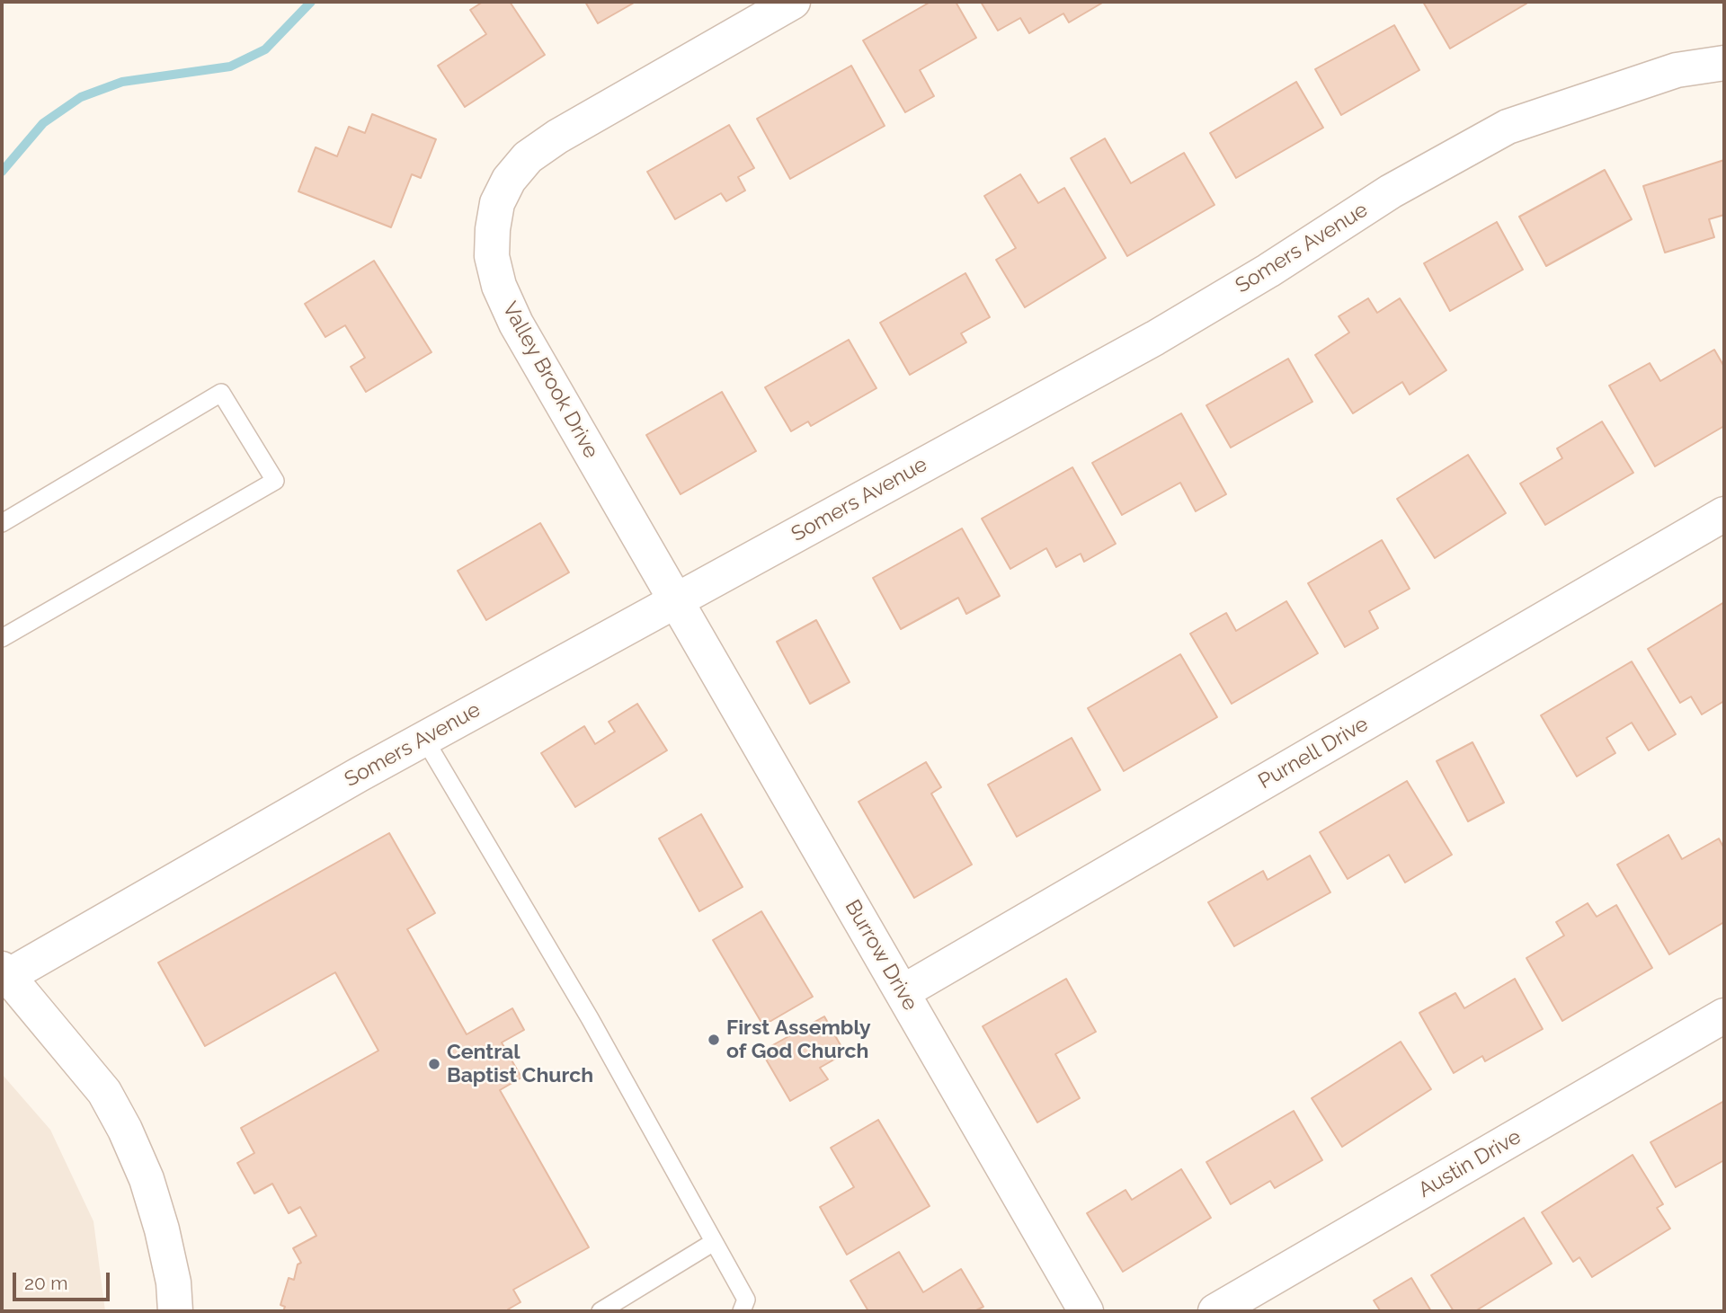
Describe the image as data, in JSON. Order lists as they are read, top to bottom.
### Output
{
  "streets": {
    "street": [
      "Somers Avenue",
      "Valley Brook Drive",
      "Purnell Drive",
      "Burrow Drive",
      "Austin Drive"
    ]
  },
  "crossings": [
    ["Somers Avenue", "Valley Brook Drive"],
    ["Somers Avenue", "Burrow Drive"],
    ["Valley Brook Drive", "Burrow Drive"],
    ["Purnell Drive", "Burrow Drive"]
  ],
  "places": ["First Assembly of God Church", "Central Baptist Church"],
  "scale_bar": "20 m"
}
